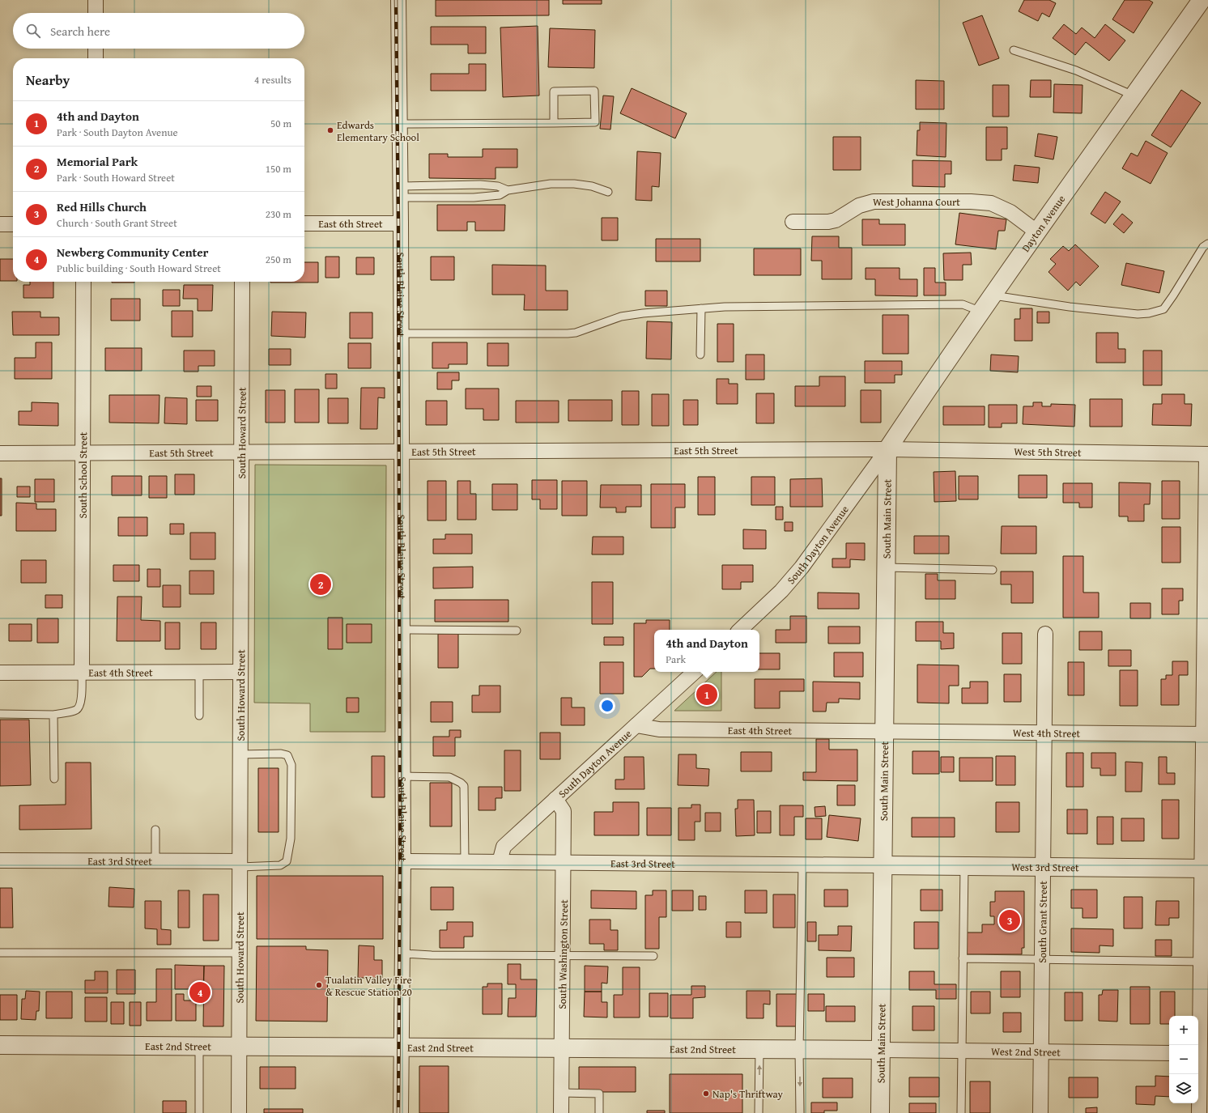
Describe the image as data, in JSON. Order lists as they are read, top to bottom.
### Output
{
  "streets": {
    "street": [
      "West Johanna Court",
      "East 6th Street",
      "Dayton Avenue",
      "South Blaine Street",
      "South Howard Street",
      "East 5th Street",
      "West 5th Street",
      "South School Street",
      "South Main Street",
      "South Dayton Avenue",
      "East 4th Street",
      "West 4th Street",
      "East 3rd Street",
      "West 3rd Street",
      "South Grant Street",
      "South Washington Street",
      "East 2nd Street",
      "West 2nd Street"
    ]
  },
  "crossings": [
    ["West Johanna Court", "Dayton Avenue"],
    ["East 6th Street", "South Blaine Street"],
    ["Dayton Avenue", "East 5th Street"],
    ["Dayton Avenue", "West 5th Street"],
    ["Dayton Avenue", "South Main Street"],
    ["Dayton Avenue", "South Dayton Avenue"],
    ["South Blaine Street", "East 5th Street"],
    ["South Blaine Street", "East 3rd Street"],
    ["South Blaine Street", "East 2nd Street"],
    ["South Howard Street", "East 5th Street"],
    ["South Howard Street", "East 4th Street"],
    ["South Howard Street", "East 3rd Street"],
    ["South Howard Street", "East 2nd Street"],
    ["East 5th Street", "West 5th Street"],
    ["East 5th Street", "South School Street"],
    ["East 5th Street", "South Main Street"],
    ["East 5th Street", "South Dayton Avenue"],
    ["West 5th Street", "South Main Street"],
    ["West 5th Street", "South Dayton Avenue"],
    ["South School Street", "East 4th Street"],
    ["South Main Street", "South Dayton Avenue"],
    ["South Main Street", "East 4th Street"],
    ["South Main Street", "West 4th Street"],
    ["South Main Street", "East 3rd Street"],
    ["South Main Street", "West 3rd Street"],
    ["South Main Street", "East 2nd Street"],
    ["South Main Street", "West 2nd Street"],
    ["South Dayton Avenue", "East 4th Street"],
    ["South Dayton Avenue", "East 3rd Street"],
    ["South Dayton Avenue", "South Washington Street"],
    ["East 4th Street", "West 4th Street"],
    ["West 4th Street", "South Grant Street"],
    ["East 3rd Street", "West 3rd Street"],
    ["East 3rd Street", "South Washington Street"],
    ["West 3rd Street", "South Grant Street"],
    ["South Grant Street", "West 2nd Street"],
    ["South Washington Street", "East 2nd Street"],
    ["East 2nd Street", "West 2nd Street"]
  ],
  "places": ["Edwards Elementary School", "Tualatin Valley Fire & Rescue Station 20", "Nap's Thriftway"],
  "page": {
    "search": "Search here",
    "heading": ["Nearby", "4 results"],
    "list": [
      {
        "mark": "1",
        "name": "4th and Dayton",
        "note": "Park · South Dayton Avenue",
        "value": "50 m"
      },
      {
        "mark": "2",
        "name": "Memorial Park",
        "note": "Park · South Howard Street",
        "value": "150 m"
      },
      {
        "mark": "3",
        "name": "Red Hills Church",
        "note": "Church · South Grant Street",
        "value": "230 m"
      },
      {
        "mark": "4",
        "name": "Newberg Community Center",
        "note": "Public building · South Howard Street",
        "value": "250 m"
      }
    ],
    "pins": [
      "2",
      "1",
      "3",
      "4"
    ],
    "popup": ["4th and Dayton", "Park"],
    "map_buttons": ["+", "−"]
  }
}
